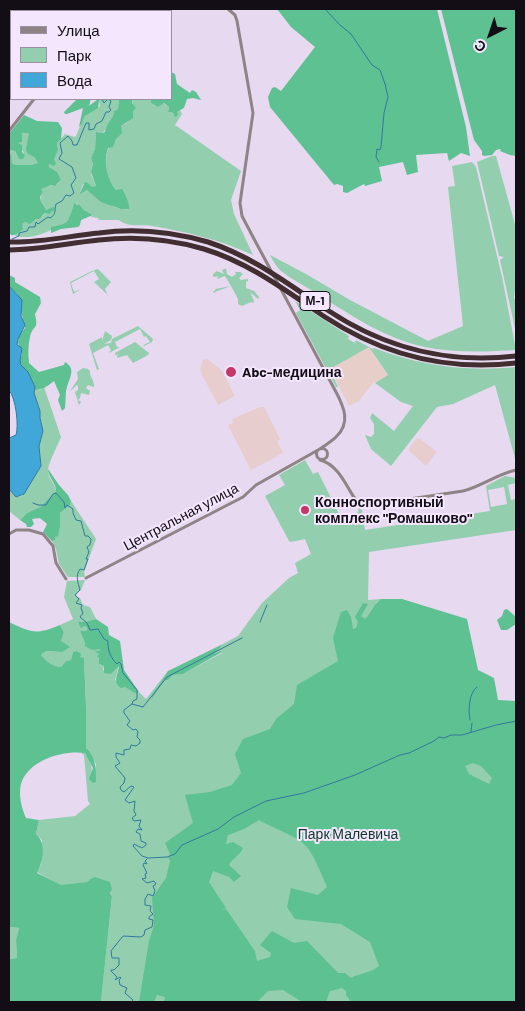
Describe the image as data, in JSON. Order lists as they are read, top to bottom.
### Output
{
  "streets": {
    "highway": ["М-1"],
    "street": ["Центральная улица"]
  },
  "parks": ["Парк Малевича"],
  "places": ["Abc-медицина", "Конноспортивный комплекс \"Ромашково\""],
  "legend": ["Улица", "Парк", "Вода"],
  "north": "bottom left"
}
